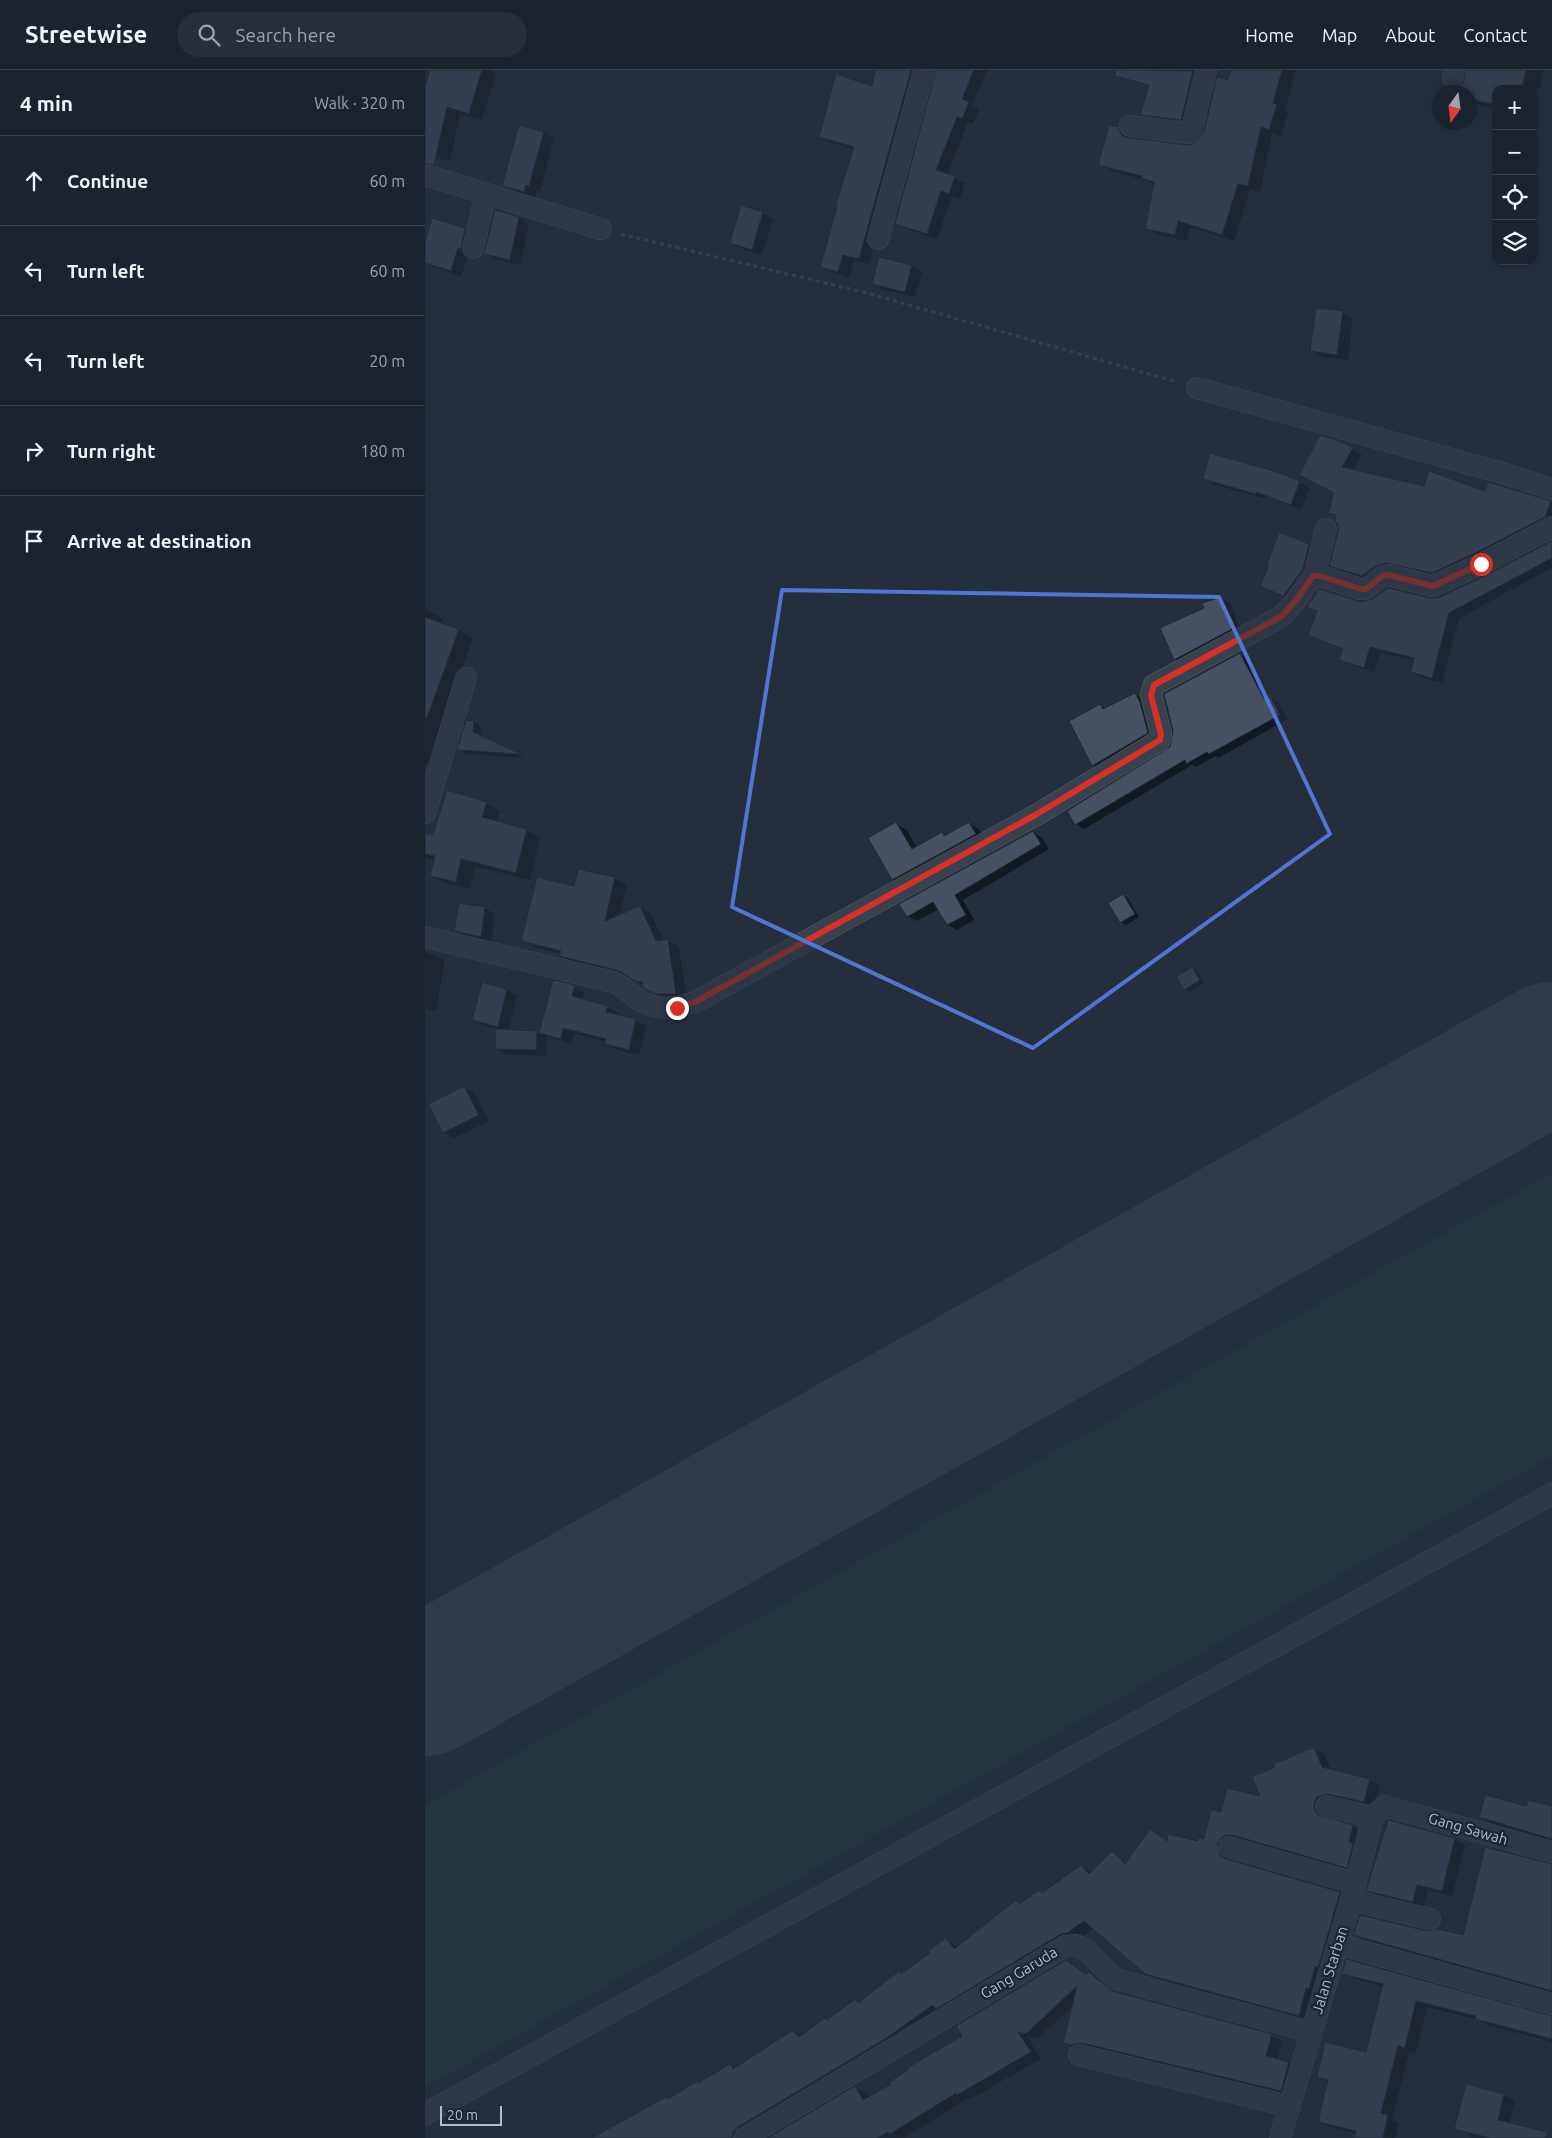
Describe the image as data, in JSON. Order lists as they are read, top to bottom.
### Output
{
  "streets": {
    "street": ["Gang Sawah", "Jalan Starban", "Gang Garuda"]
  },
  "crossings": [
    ["Gang Sawah", "Jalan Starban"],
    ["Jalan Starban", "Gang Garuda"]
  ],
  "scale_bar": "20 m",
  "north": "bottom",
  "page": {
    "header": "Streetwise",
    "search": "Search here",
    "nav": [
      "Home",
      "Map",
      "About",
      "Contact"
    ],
    "heading": ["4 min", "Walk · 320 m"],
    "map_buttons": ["+", "−"],
    "list": [
      ["Continue", "60 m"],
      ["Turn left", "60 m"],
      ["Turn left", "20 m"],
      ["Turn right", "180 m"],
      "Arrive at destination"
    ],
    "scale": "20 m"
  }
}
